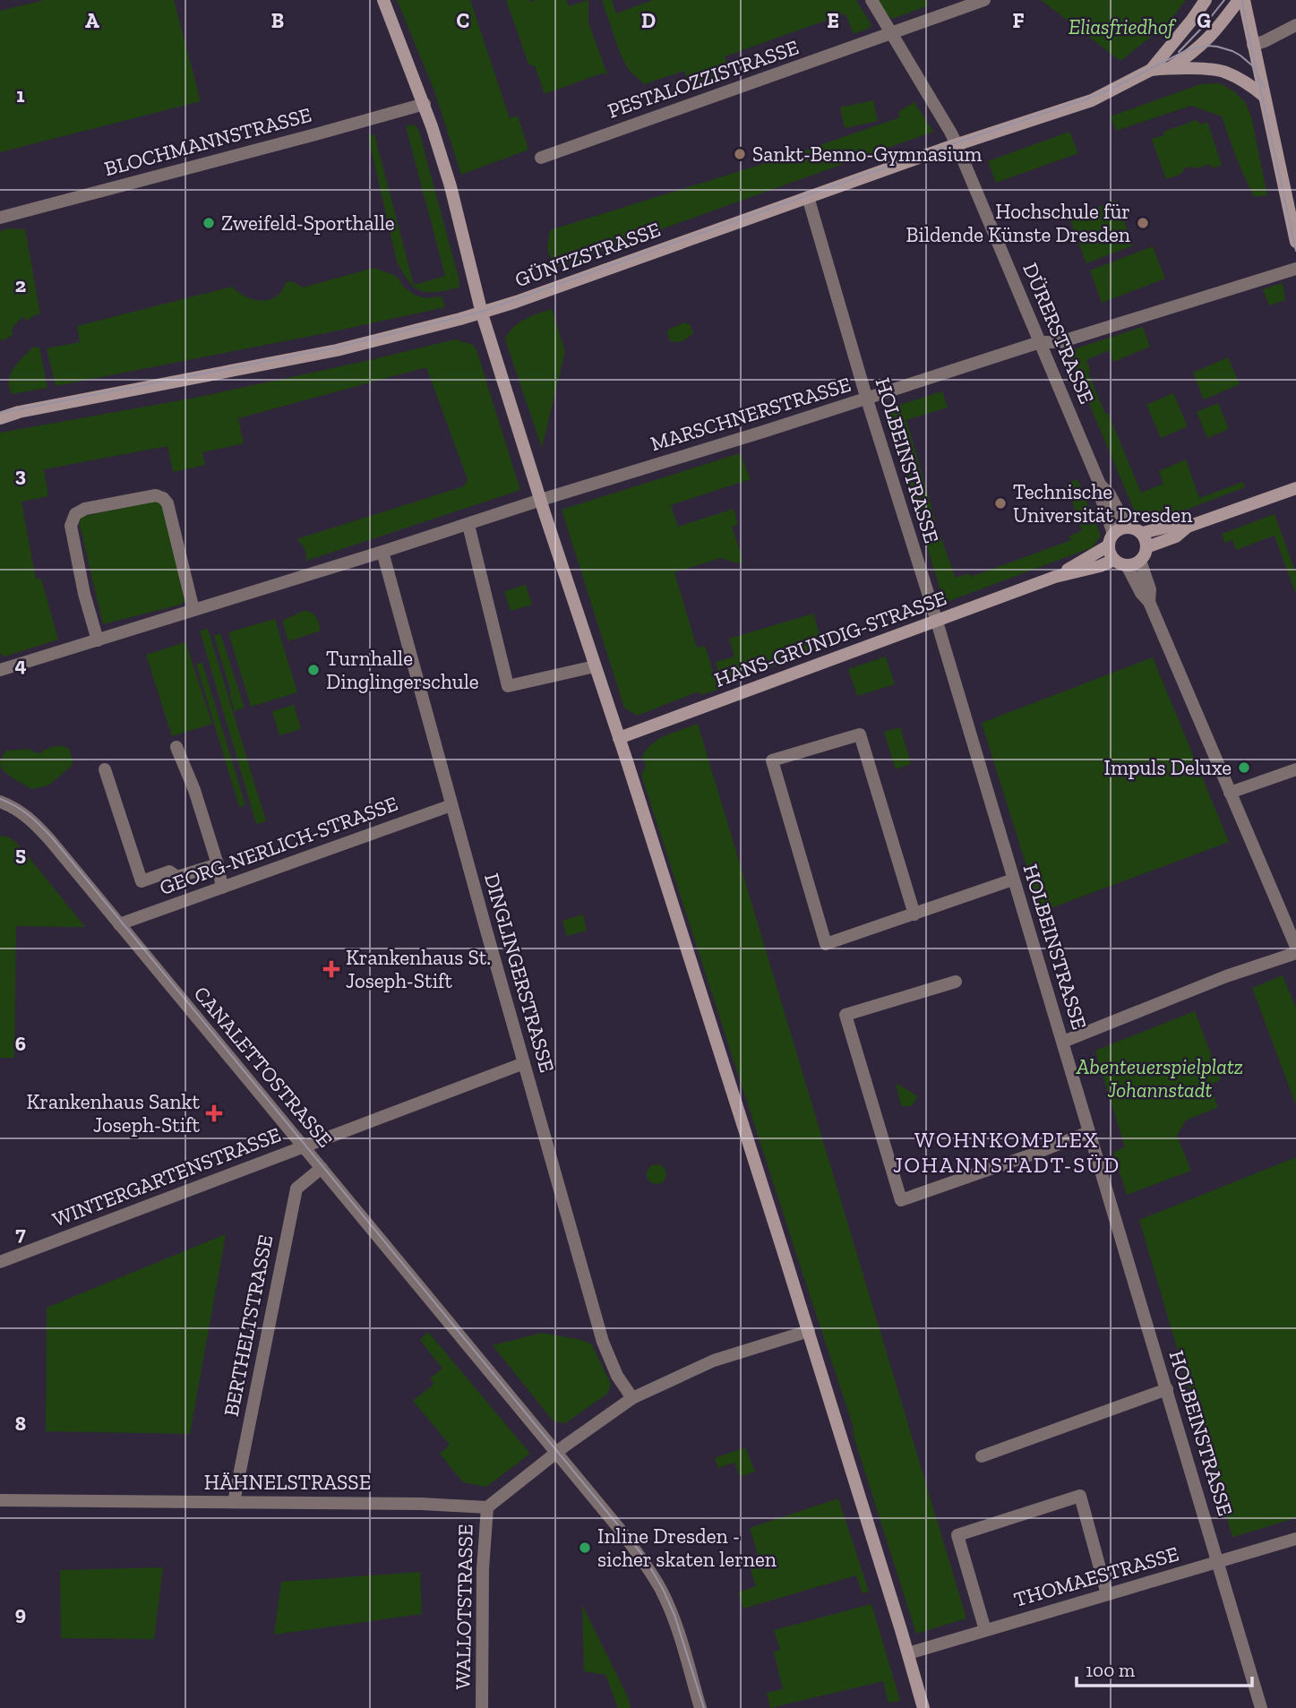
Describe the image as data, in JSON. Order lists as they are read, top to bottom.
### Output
{
  "streets": {
    "main road": ["GÜNTZSTRASSE", "HANS-GRUNDIG-STRASSE"],
    "street": [
      "PESTALOZZISTRASSE",
      "BLOCHMANNSTRASSE",
      "DÜRERSTRASSE",
      "MARSCHNERSTRASSE",
      "HOLBEINSTRASSE",
      "GEORG-NERLICH-STRASSE",
      "DINGLINGERSTRASSE",
      "CANALETTOSTRASSE",
      "WINTERGARTENSTRASSE",
      "BERTHELTSTRASSE",
      "HÄHNELSTRASSE",
      "THOMAESTRASSE",
      "WALLOTSTRASSE"
    ]
  },
  "crossings": [
    ["PESTALOZZISTRASSE", "DÜRERSTRASSE"],
    ["GÜNTZSTRASSE", "DÜRERSTRASSE"],
    ["GÜNTZSTRASSE", "HOLBEINSTRASSE"],
    ["DÜRERSTRASSE", "MARSCHNERSTRASSE"],
    ["DÜRERSTRASSE", "HANS-GRUNDIG-STRASSE"],
    ["MARSCHNERSTRASSE", "HOLBEINSTRASSE"],
    ["MARSCHNERSTRASSE", "DINGLINGERSTRASSE"],
    ["HOLBEINSTRASSE", "HANS-GRUNDIG-STRASSE"],
    ["HOLBEINSTRASSE", "THOMAESTRASSE"],
    ["GEORG-NERLICH-STRASSE", "DINGLINGERSTRASSE"],
    ["GEORG-NERLICH-STRASSE", "CANALETTOSTRASSE"],
    ["DINGLINGERSTRASSE", "WINTERGARTENSTRASSE"],
    ["CANALETTOSTRASSE", "WINTERGARTENSTRASSE"],
    ["CANALETTOSTRASSE", "BERTHELTSTRASSE"],
    ["BERTHELTSTRASSE", "HÄHNELSTRASSE"],
    ["HÄHNELSTRASSE", "WALLOTSTRASSE"]
  ],
  "districts": ["WOHNKOMPLEX JOHANNSTADT-SÜD"],
  "parks": ["Eliasfriedhof", "Abenteuerspielplatz Johannstadt"],
  "places": {
    "other": [
      "Sankt-Benno-Gymnasium",
      "Zweifeld-Sporthalle",
      "Hochschule für Bildende Künste Dresden",
      "Technische Universität Dresden",
      "Turnhalle Dinglingerschule",
      "Impuls Deluxe",
      "Inline Dresden - sicher skaten lernen"
    ],
    "health": ["Krankenhaus St. Joseph-Stift", "Krankenhaus Sankt Joseph-Stift"]
  },
  "scale_bar": "100 m",
  "grid": {
    "columns": [
      "A",
      "B",
      "C",
      "D",
      "E",
      "F",
      "G"
    ],
    "rows": [
      "1",
      "2",
      "3",
      "4",
      "5",
      "6",
      "7",
      "8",
      "9"
    ]
  }
}
